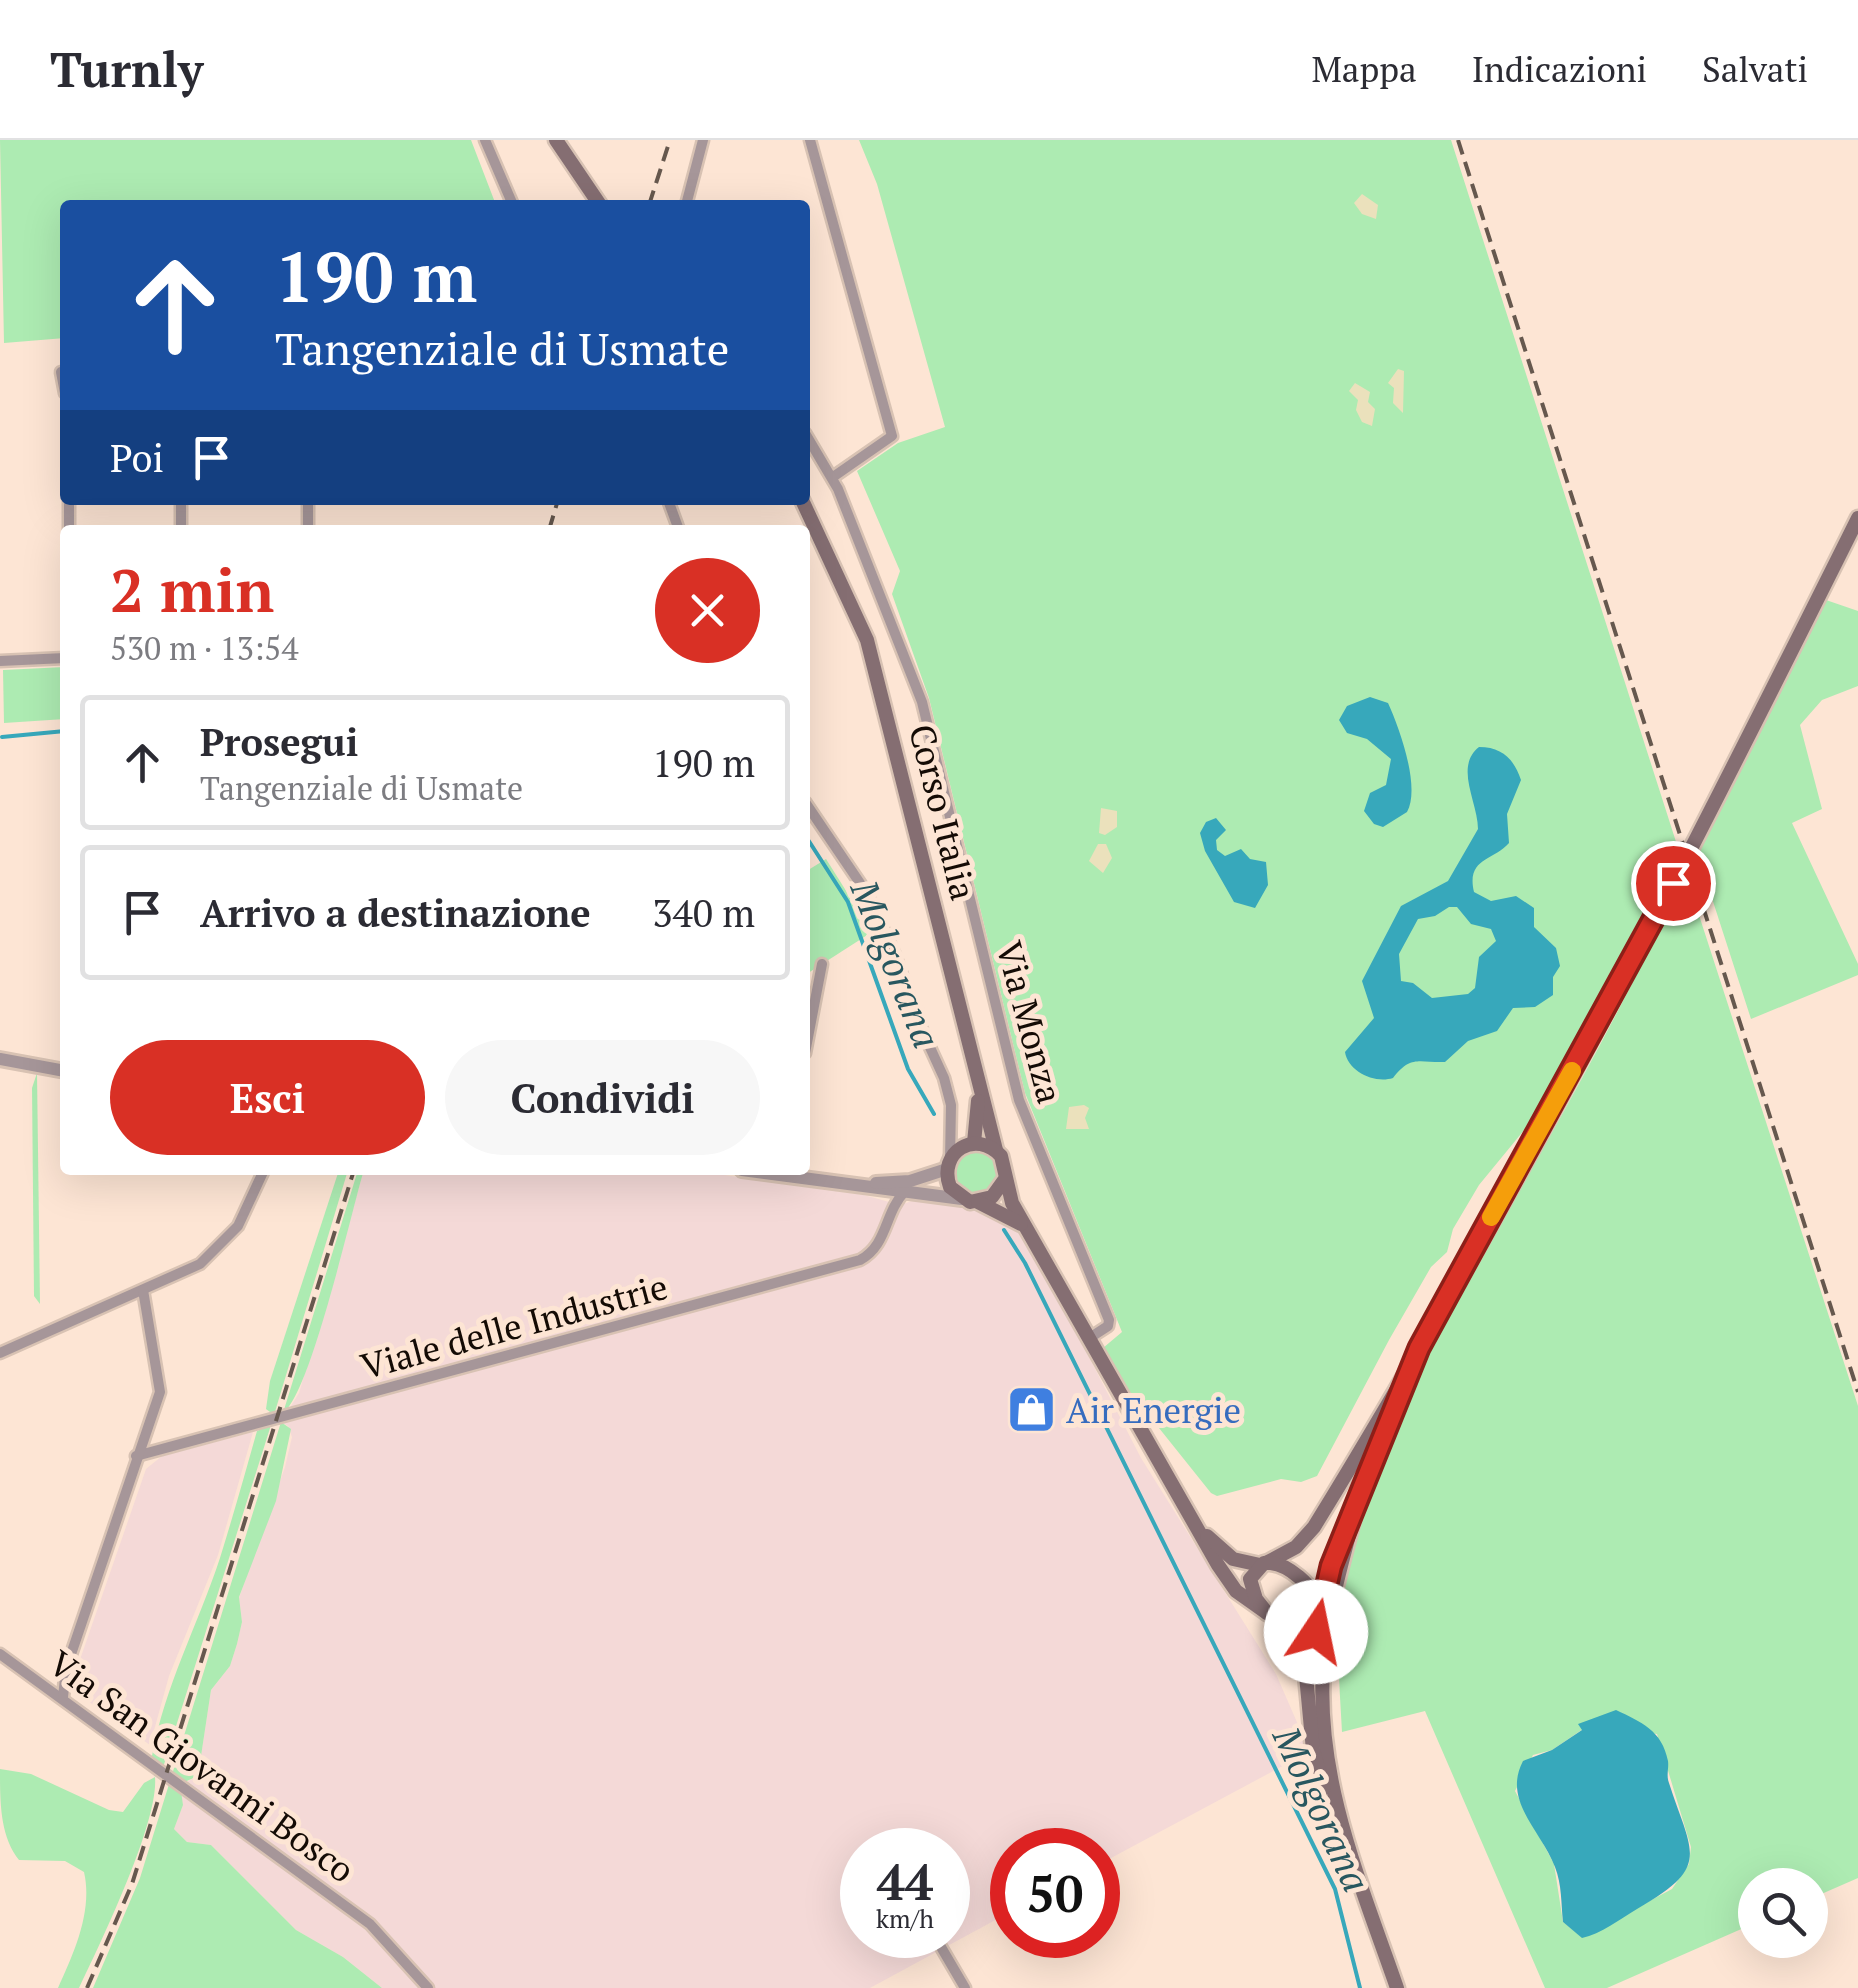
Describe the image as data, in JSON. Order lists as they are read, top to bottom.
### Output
{
  "streets": {
    "main road": ["Corso Italia"],
    "street": ["Via Monza", "Viale delle Industrie", "Via San Giovanni Bosco"]
  },
  "water": ["Molgorana"],
  "places": {
    "shop": ["Air Energie"]
  },
  "page": {
    "header": "Turnly",
    "nav": ["Mappa", "Indicazioni", "Salvati"],
    "turn": ["190 m", "Tangenziale di Usmate"],
    "then": "Poi",
    "heading": ["2 min", "530 m · 13:54"],
    "list": [
      {
        "name": "Prosegui",
        "note": "Tangenziale di Usmate",
        "value": "190 m"
      },
      {
        "name": "Arrivo a destinazione",
        "value": "340 m"
      }
    ],
    "buttons": ["Esci", "Condividi"],
    "speed": "44 km/h",
    "limit": "50"
  }
}
